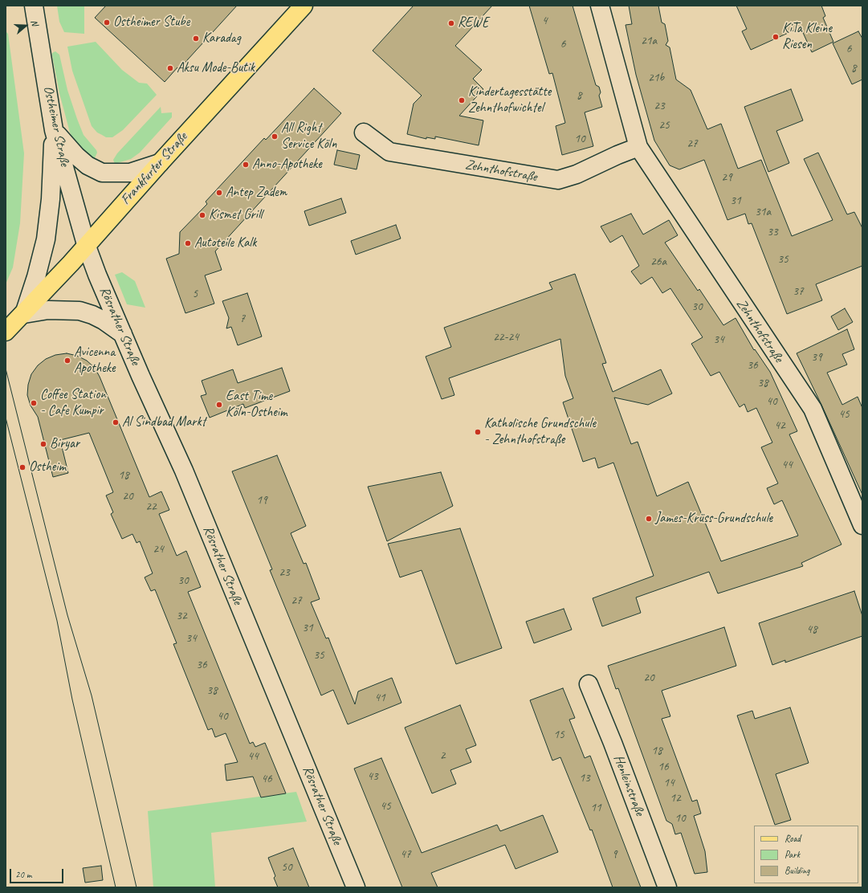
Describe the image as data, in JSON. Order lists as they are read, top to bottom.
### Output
{
  "streets": {
    "main road": [
      "Ostheimer Straße",
      "Frankfurter Straße",
      "Zehnthofstraße",
      "Rösrather Straße",
      "Henleinstraße"
    ]
  },
  "crossings": [
    ["Ostheimer Straße", "Frankfurter Straße"],
    ["Ostheimer Straße", "Rösrather Straße"],
    ["Frankfurter Straße", "Rösrather Straße"]
  ],
  "places": [
    "Ostheimer Stube",
    "REWE",
    "KiTa Kleine Riesen",
    "Karadag",
    "Aksu Mode-Butik",
    "Kindertagesstätte Zehnthofwichtel",
    "All Right Service Köln",
    "Anno-Apotheke",
    "Antep Zadem",
    "Kismet Grill",
    "Autoteile Kalk",
    "Avicenna Apotheke",
    "Coffee Station - Cafe Kumpir",
    "East Time Köln-Ostheim",
    "Al Sindbad Markt",
    "Katholische Grundschule - Zehnthofstraße",
    "Biryar",
    "Ostheim",
    "James-Krüss-Grundschule"
  ],
  "house_numbers": [
    "4",
    "21a",
    "6",
    "6",
    "8",
    "21b",
    "8",
    "23",
    "25",
    "10",
    "27",
    "29",
    "31",
    "31a",
    "33",
    "35",
    "26a",
    "37",
    "5",
    "30",
    "7",
    "22-24",
    "34",
    "39",
    "36",
    "38",
    "40",
    "45",
    "42",
    "44",
    "18",
    "20",
    "19",
    "22",
    "24",
    "23",
    "30",
    "27",
    "32",
    "31",
    "48",
    "34",
    "35",
    "36",
    "20",
    "38",
    "41",
    "40",
    "15",
    "18",
    "2",
    "44",
    "16",
    "43",
    "13",
    "46",
    "14",
    "12",
    "45",
    "11",
    "10",
    "47",
    "9",
    "50"
  ],
  "legend": ["Road", "Park", "Building"],
  "scale_bar": "20 m",
  "north": "right"
}
